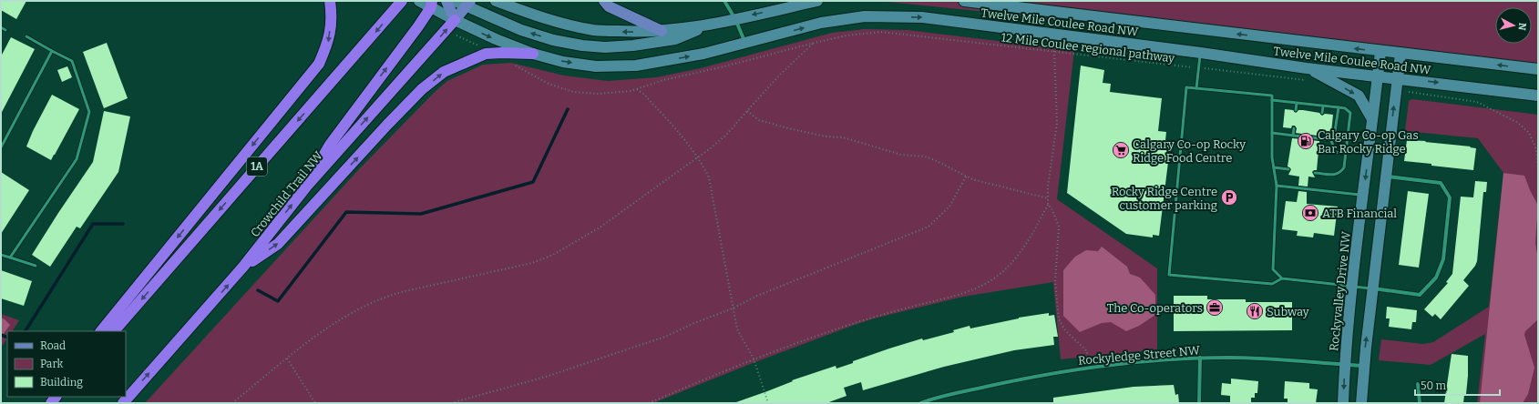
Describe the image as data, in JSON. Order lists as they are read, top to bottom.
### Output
{
  "streets": {
    "highway": ["1A", "Crowchild Trail NW"],
    "main road": ["Twelve Mile Coulee Road NW", "Rockyvalley Drive NW"],
    "street": ["Rockyledge Street NW"],
    "path": ["12 Mile Coulee regional pathway"]
  },
  "crossings": [
    ["Twelve Mile Coulee Road NW", "Crowchild Trail NW"],
    ["Twelve Mile Coulee Road NW", "Rockyvalley Drive NW"],
    ["Rockyvalley Drive NW", "Rockyledge Street NW"]
  ],
  "one_way": ["Crowchild Trail NW"],
  "places": {
    "fuel station": ["Calgary Co-op Gas Bar Rocky Ridge"],
    "supermarket": ["Calgary Co-op Rocky Ridge Food Centre"],
    "parking": ["Rocky Ridge Centre customer parking"],
    "bank": ["ATB Financial"],
    "office": ["The Co-operators"],
    "restaurant": ["Subway"]
  },
  "legend": ["Road", "Park", "Building"],
  "scale_bar": "50 m",
  "north": "right"
}
